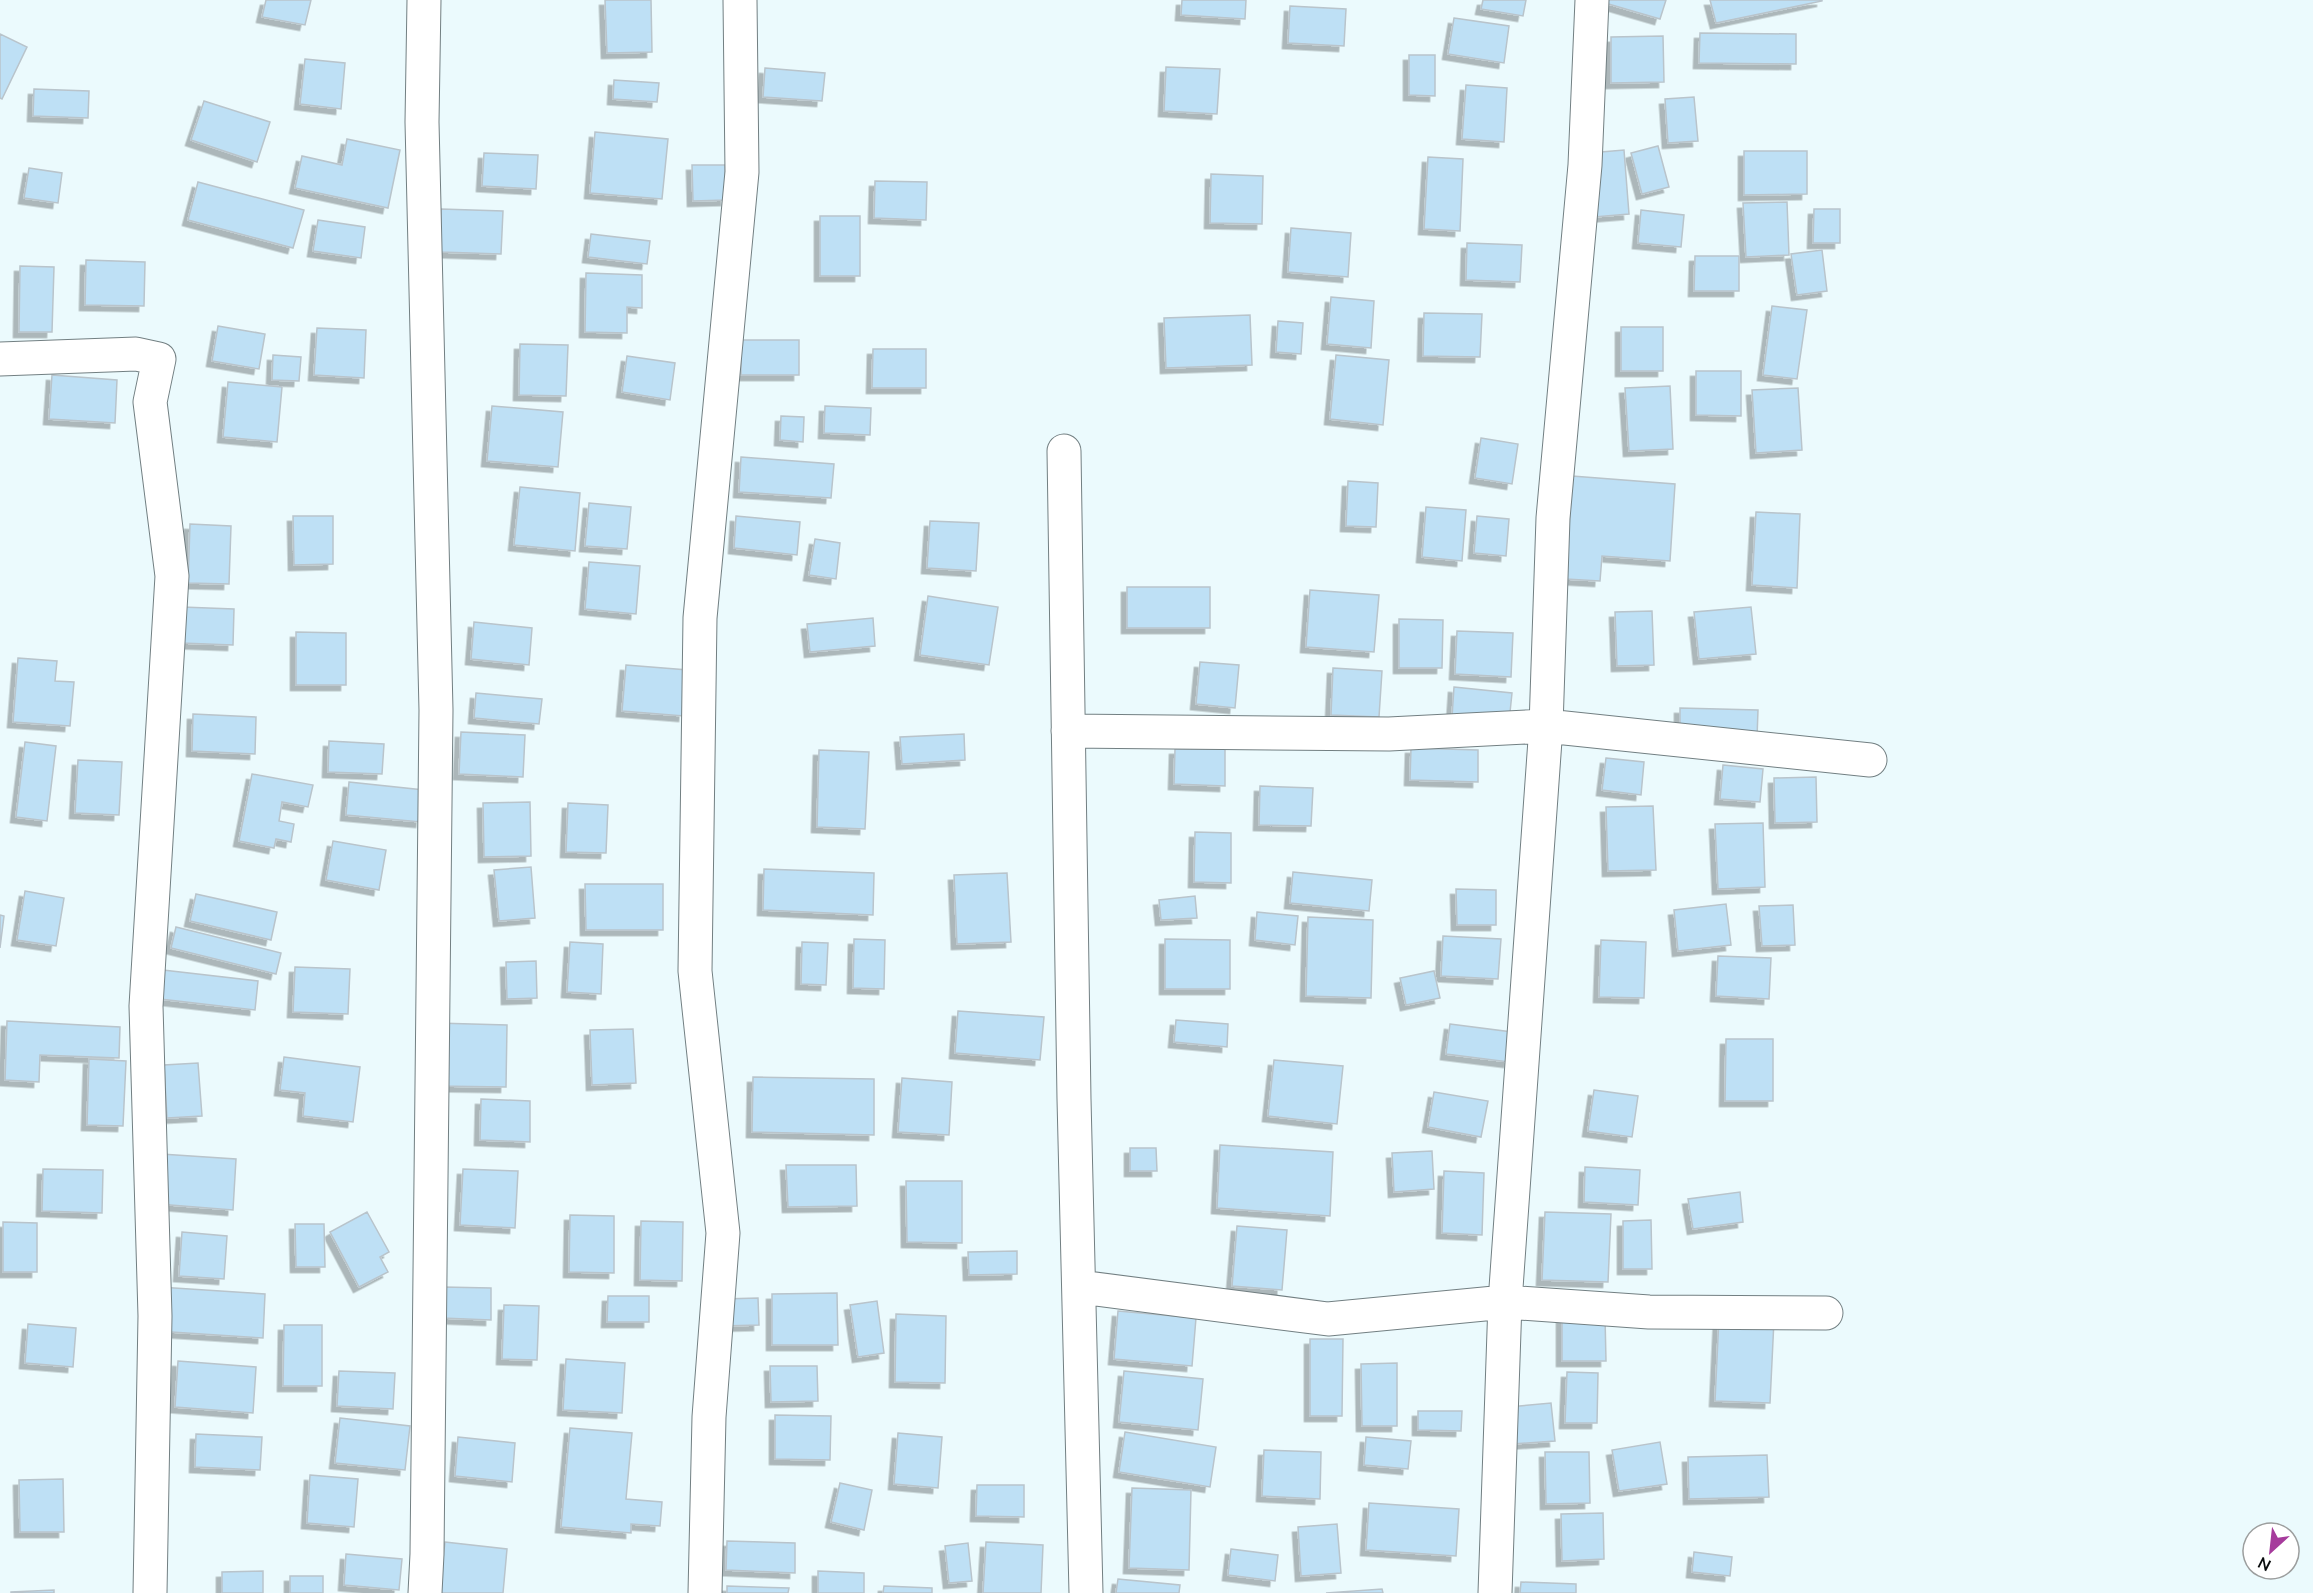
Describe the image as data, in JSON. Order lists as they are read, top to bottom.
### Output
{
  "north": "bottom left"
}
